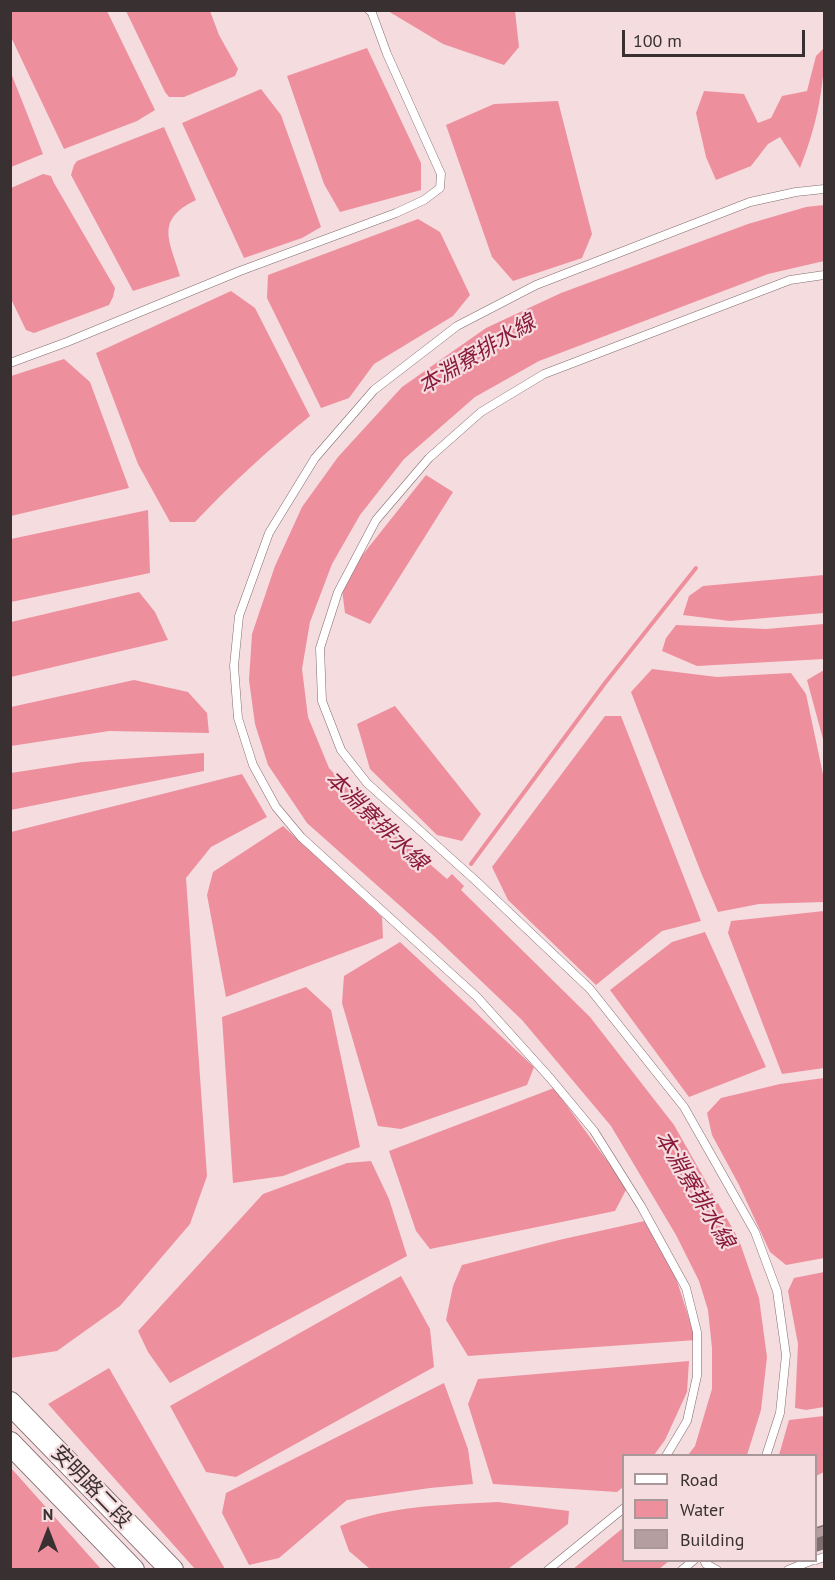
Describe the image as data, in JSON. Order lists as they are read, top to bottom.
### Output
{
  "streets": {
    "main road": ["安明路二段"]
  },
  "water": ["本淵寮排水線"],
  "legend": ["Road", "Water", "Building"],
  "scale_bar": "100 m",
  "north": "top"
}
